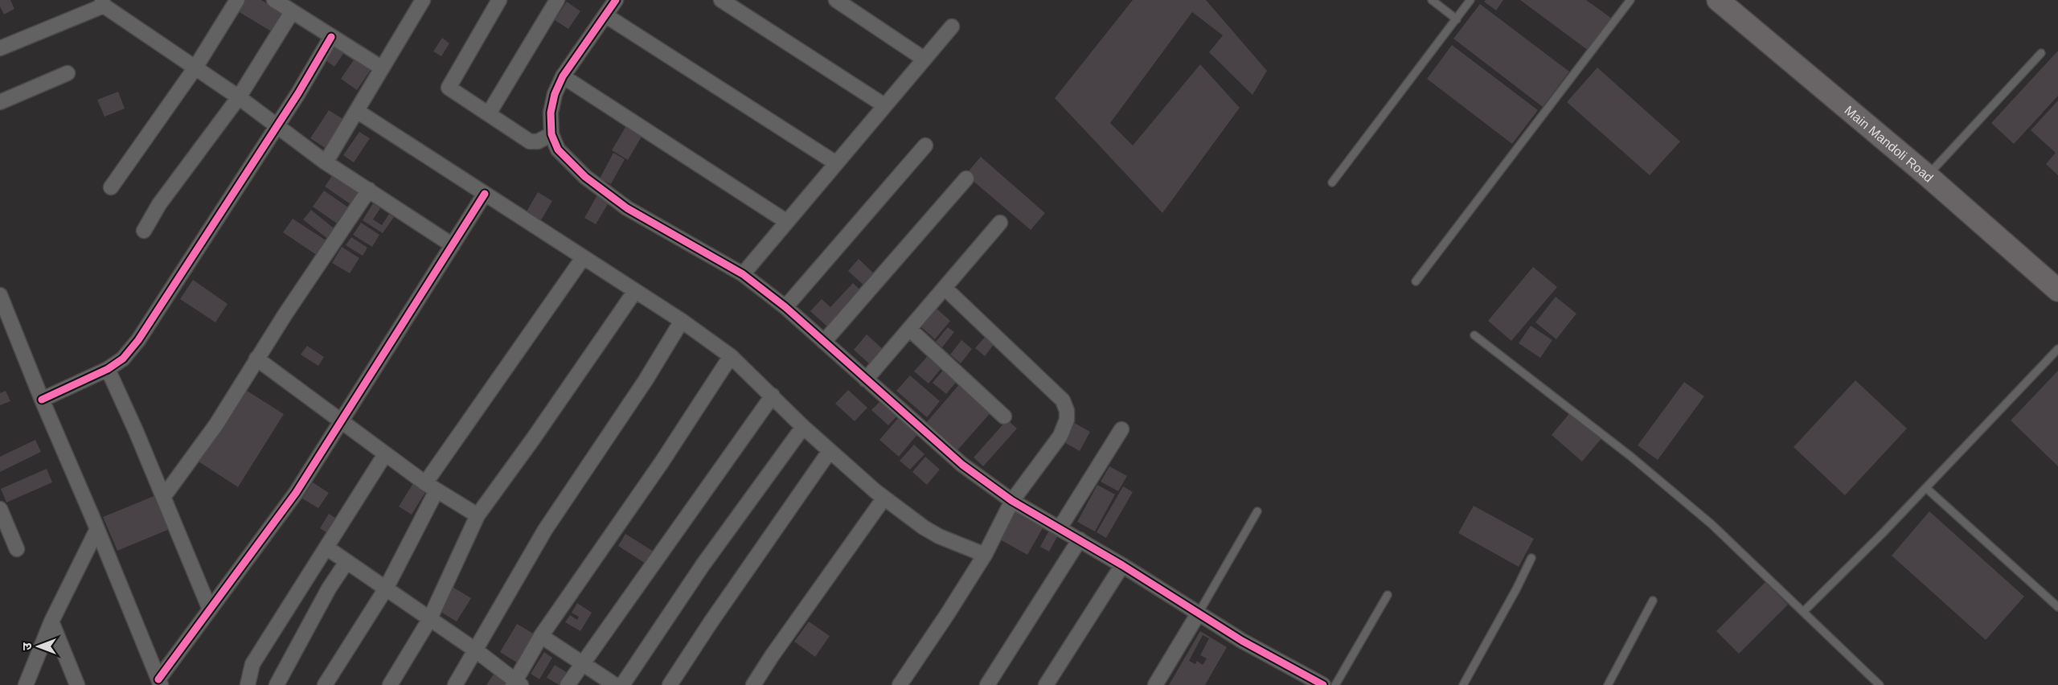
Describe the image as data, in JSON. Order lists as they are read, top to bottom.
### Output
{
  "streets": {
    "street": ["Main Mandoli Road"]
  },
  "north": "left"
}
